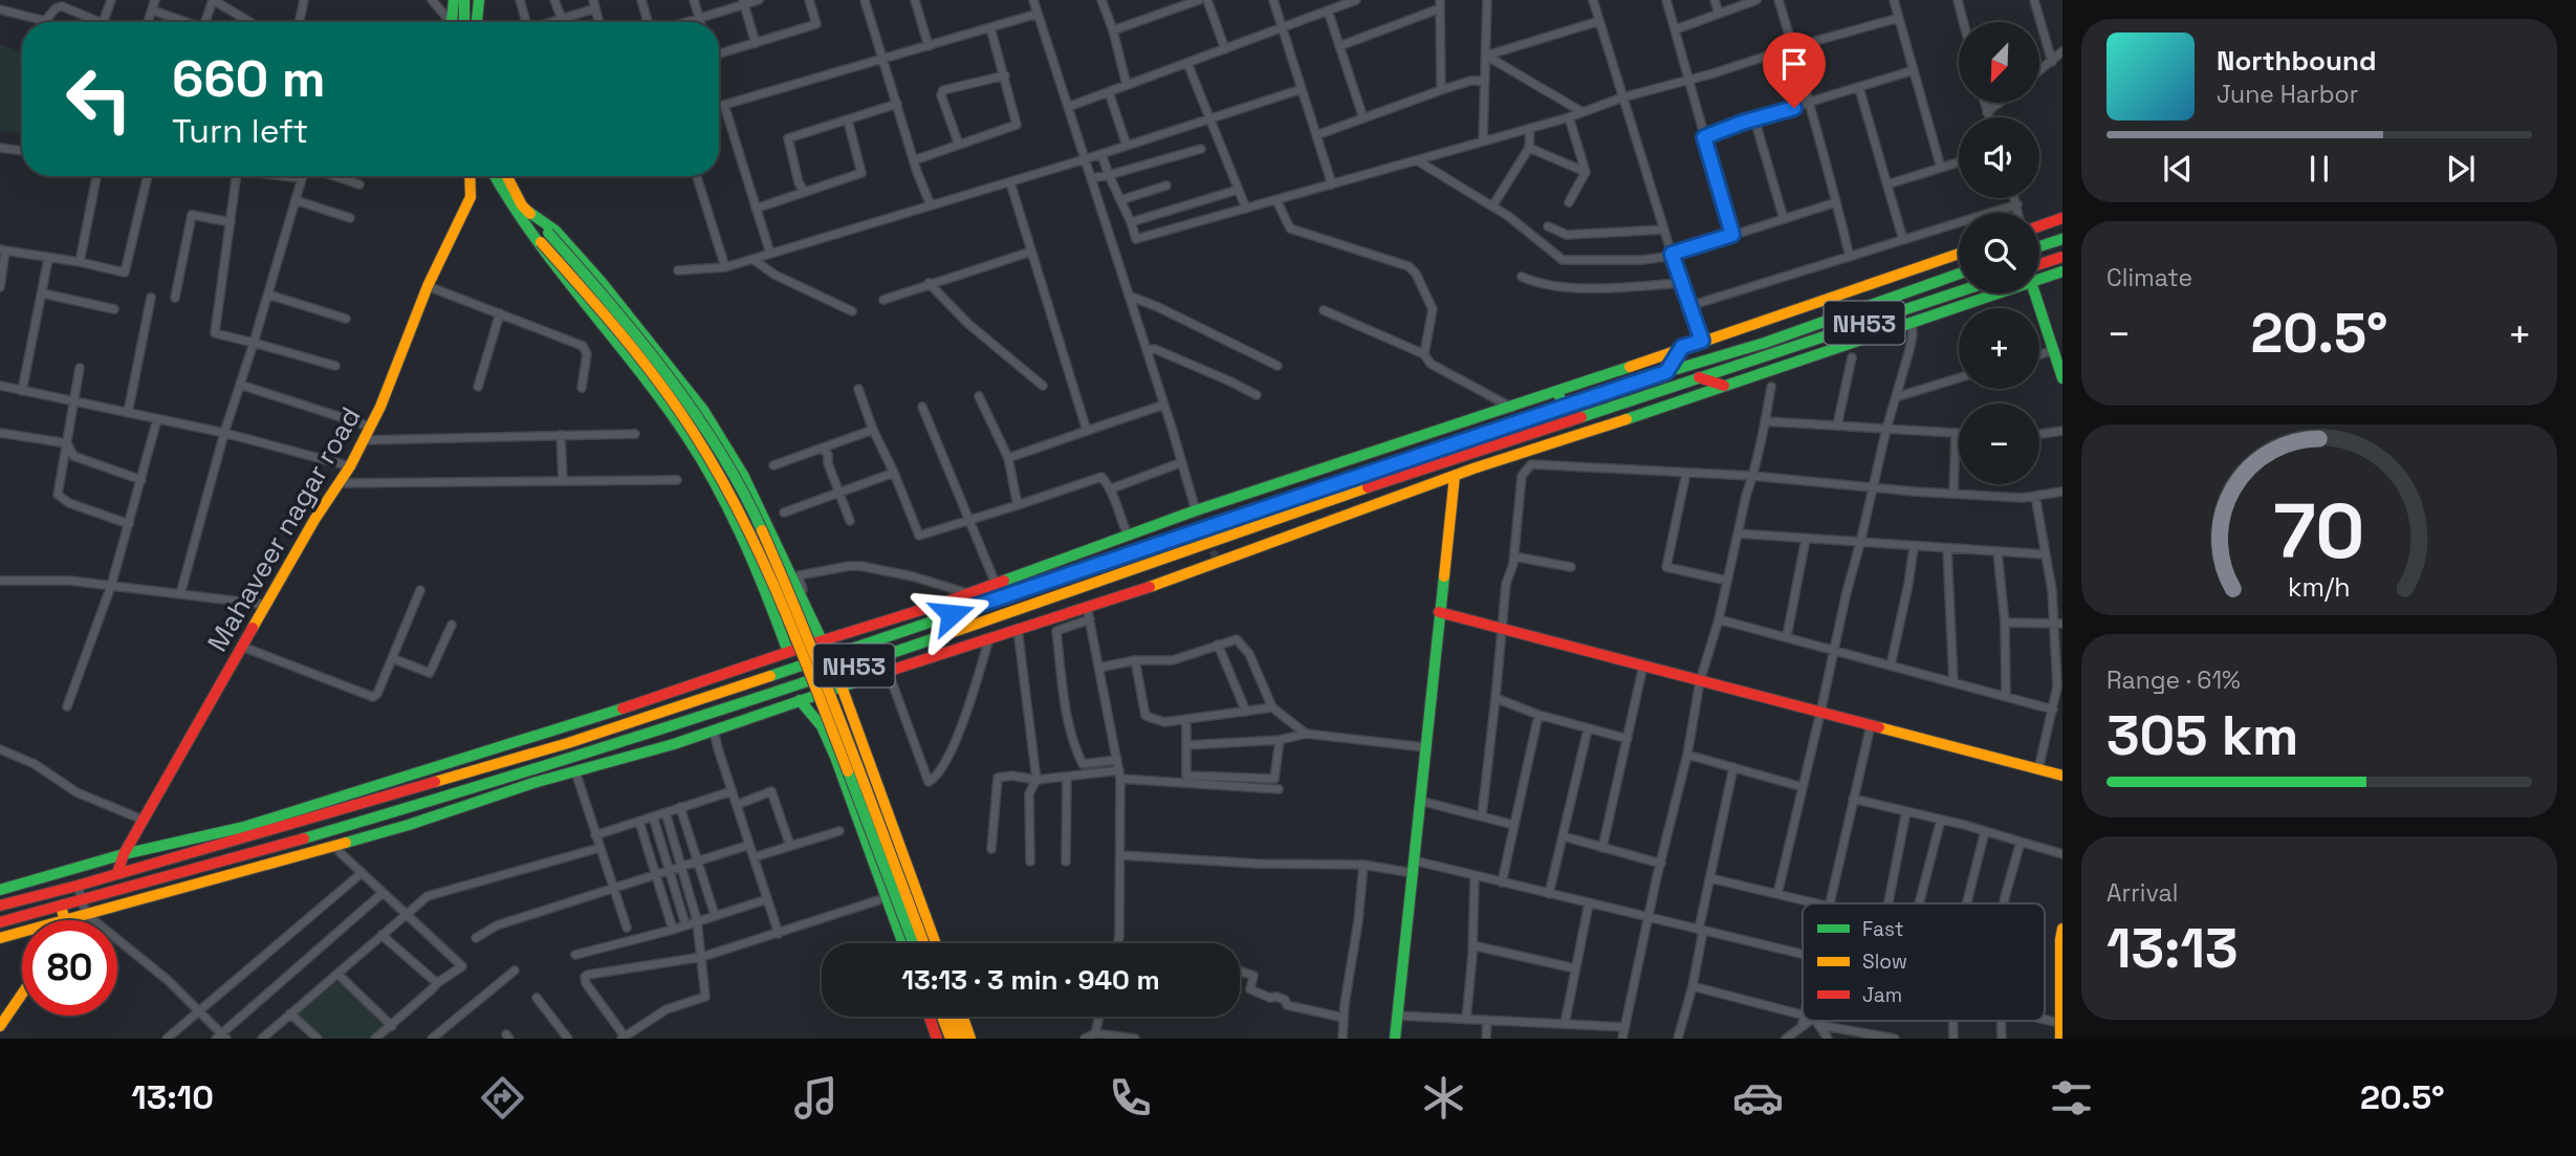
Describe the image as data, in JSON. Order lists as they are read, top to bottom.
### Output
{
  "streets": {
    "main road": ["NH53", "Mahaveer nagar road"]
  },
  "crossings": [
    ["NH53", "Mahaveer nagar road"]
  ],
  "legend": ["Fast", "Slow", "Jam"],
  "north": "bottom left",
  "page": {
    "map_buttons": ["+", "−"],
    "turn": ["660 m", "Turn left"],
    "song": ["Northbound", "June Harbor"],
    "tile": [
      "Climate",
      ["Range · 61%", "305 km"],
      ["Arrival", "13:13"]
    ],
    "heat": ["−", "20.5°", "+"],
    "limit": "80",
    "trip": "13:13 · 3 min · 940 m",
    "tabs": ["13:10", "20.5°"],
    "gauge": ["70", "km/h"]
  }
}
